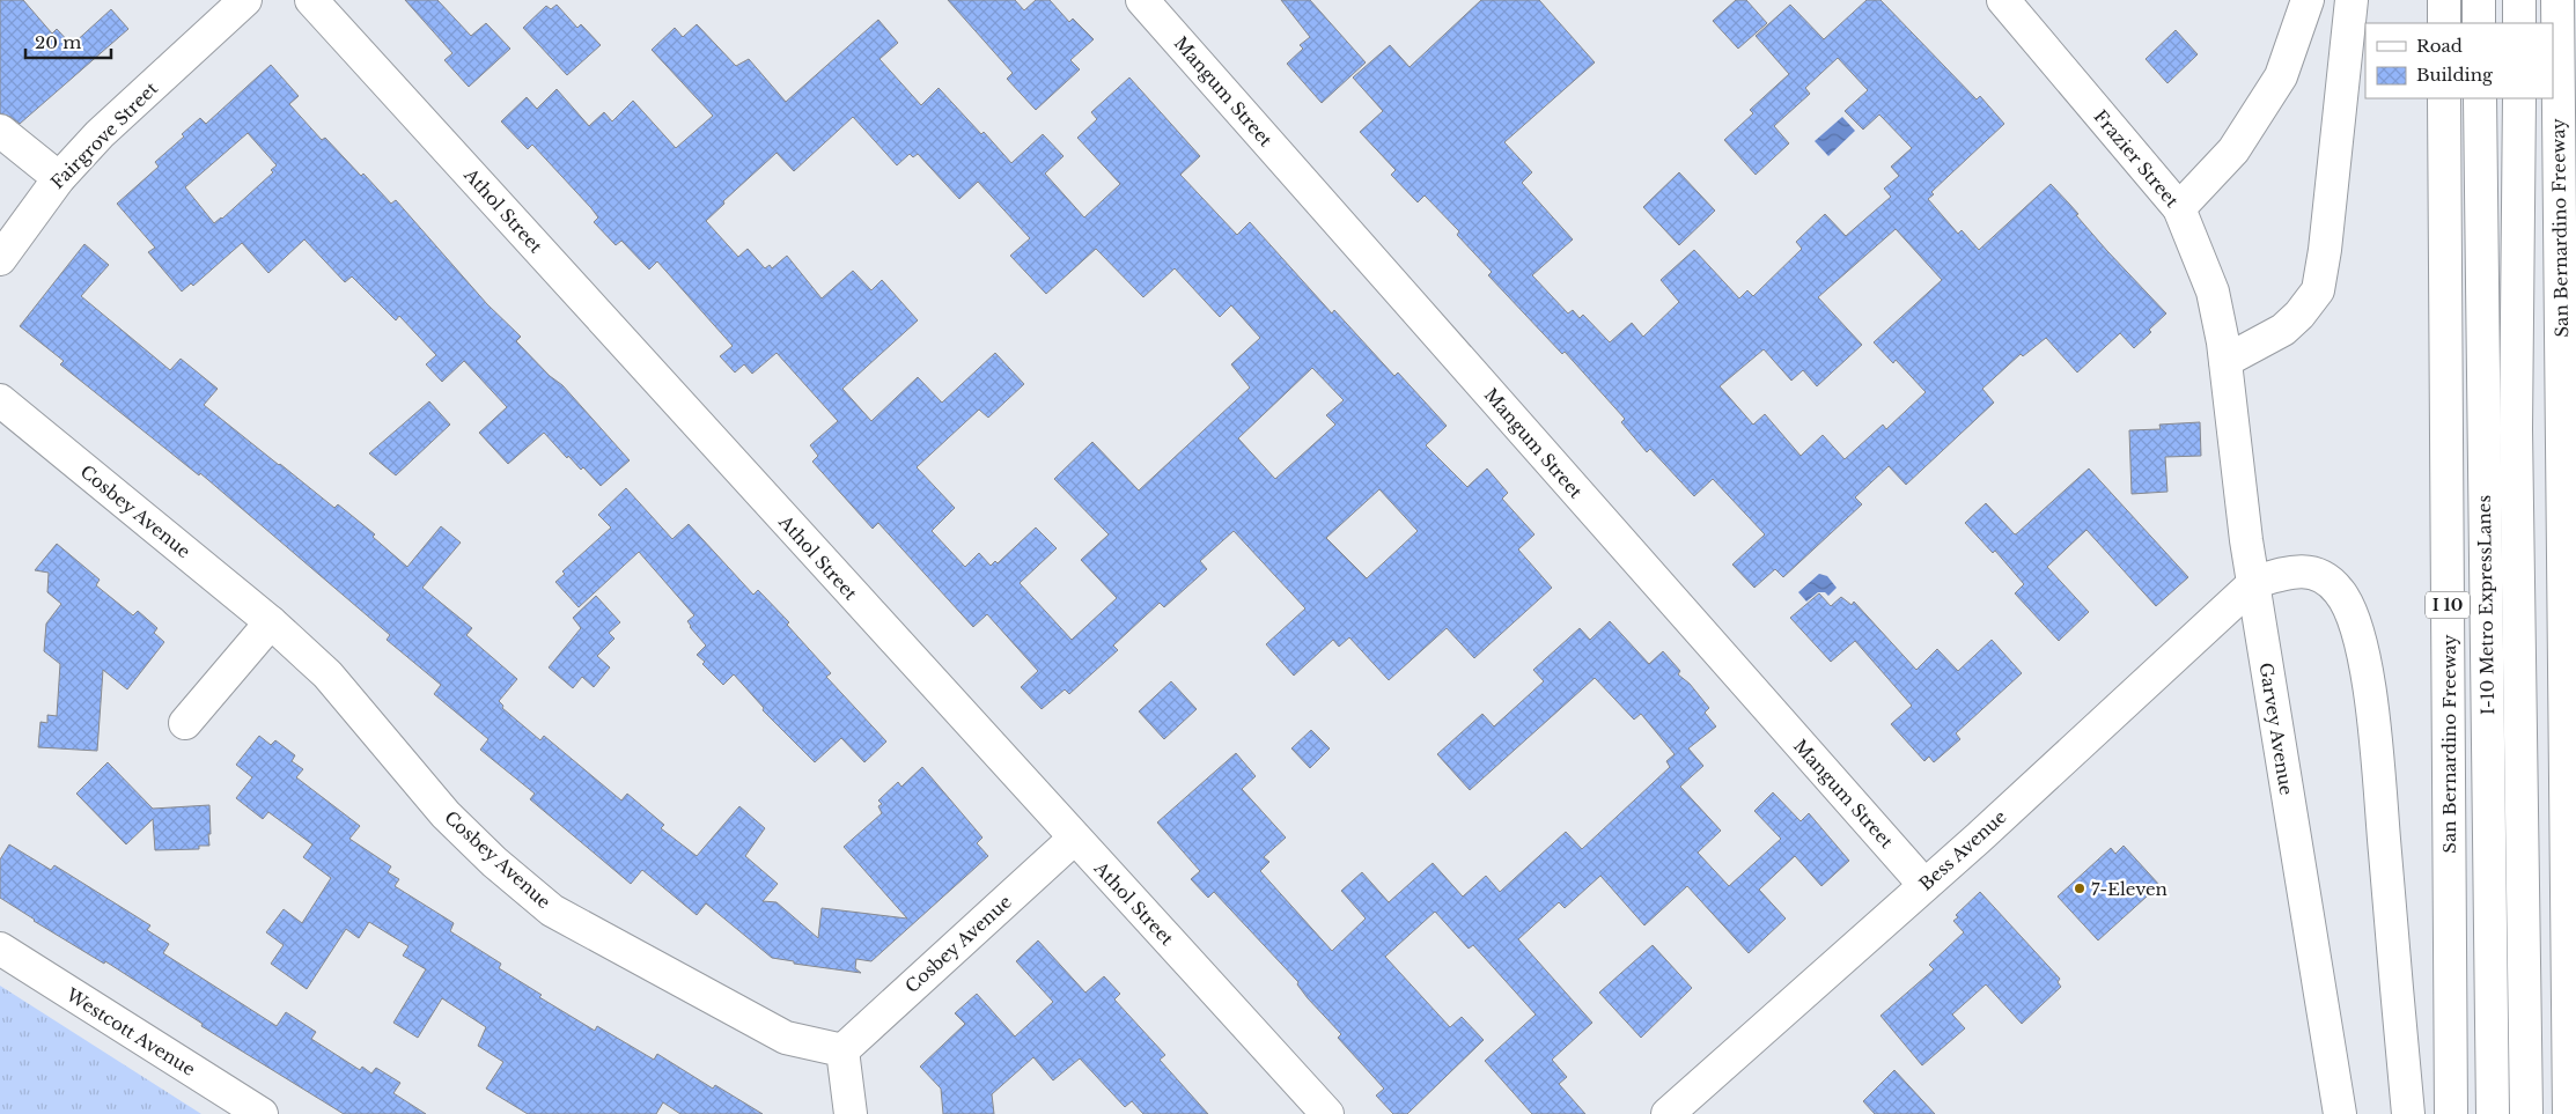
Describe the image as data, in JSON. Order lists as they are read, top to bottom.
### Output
{
  "streets": {
    "main road": [
      "Mangum Street",
      "Fairgrove Street",
      "Frazier Street",
      "Athol Street",
      "San Bernardino Freeway",
      "Cosbey Avenue",
      "I 10",
      "I-10 Metro ExpressLanes",
      "Garvey Avenue",
      "Bess Avenue",
      "Westcott Avenue"
    ]
  },
  "crossings": [
    ["Mangum Street", "Bess Avenue"],
    ["Frazier Street", "Garvey Avenue"],
    ["Athol Street", "Cosbey Avenue"],
    ["Garvey Avenue", "Bess Avenue"]
  ],
  "places": ["7-Eleven"],
  "legend": ["Road", "Building"],
  "scale_bar": "20 m"
}
